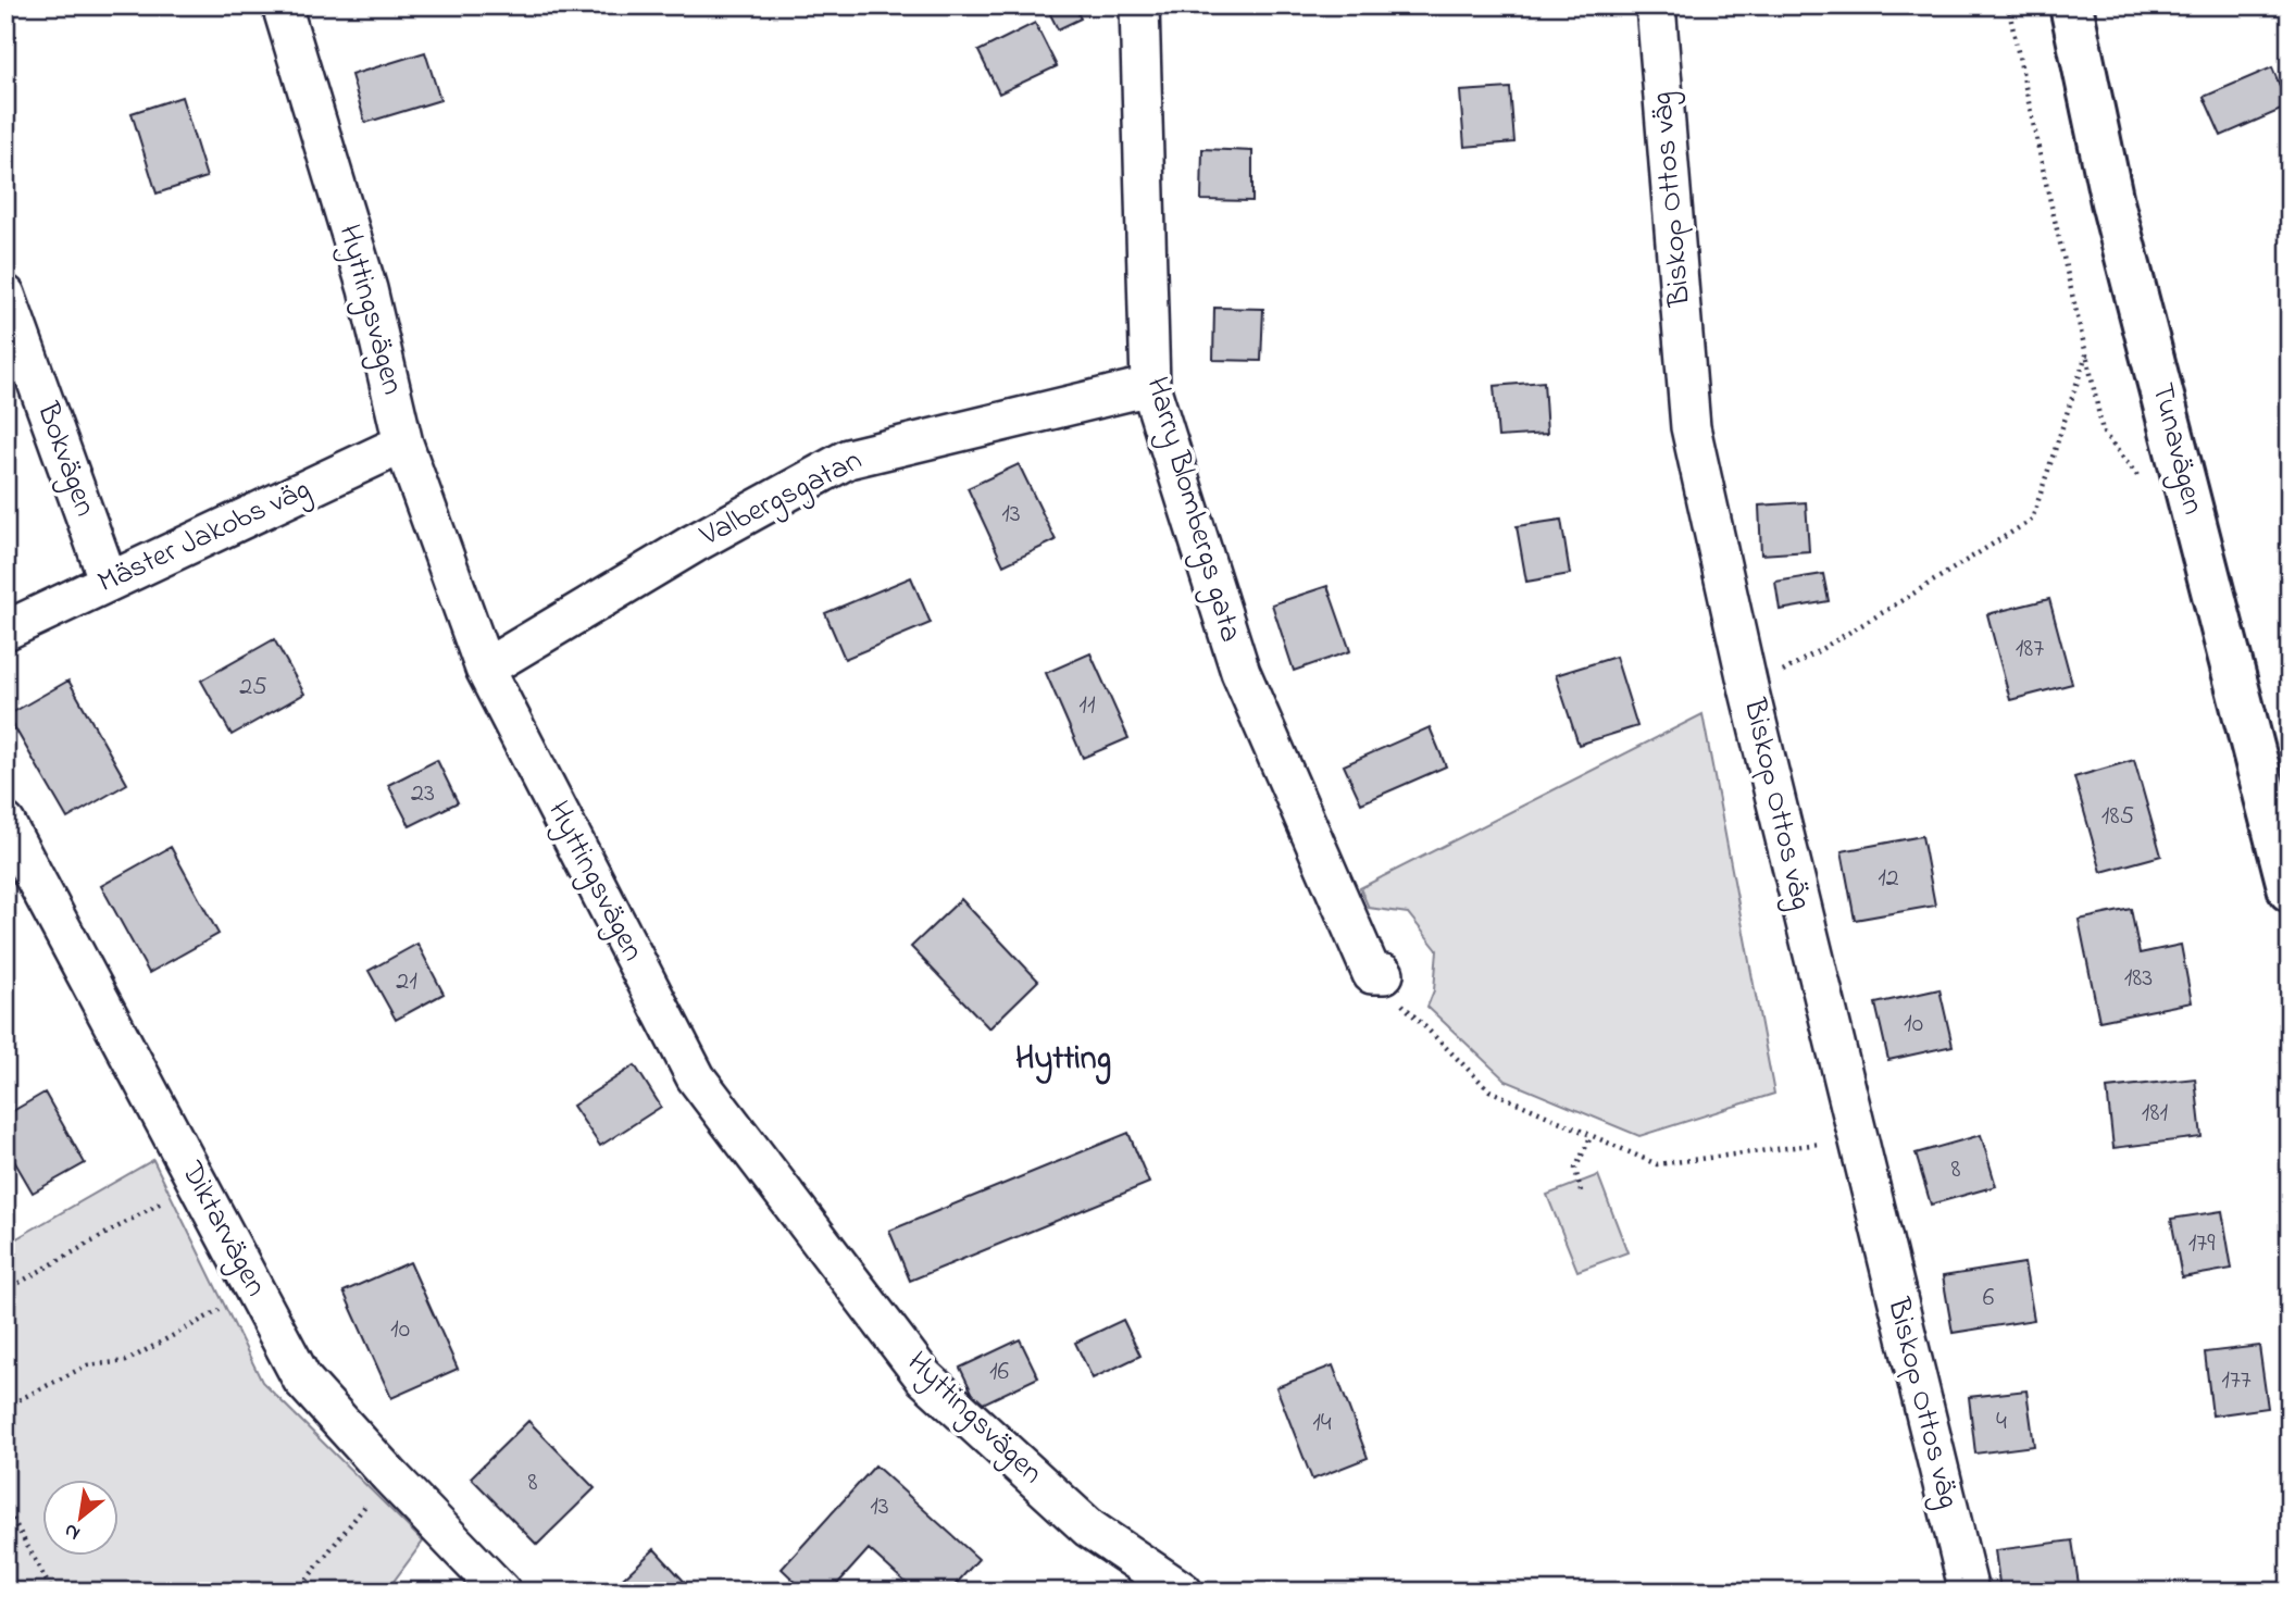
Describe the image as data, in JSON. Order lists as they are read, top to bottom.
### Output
{
  "streets": {
    "street": [
      "Biskop Ottos väg",
      "Hyttingsvägen",
      "Tunavägen",
      "Bokvägen",
      "Valbergsgatan",
      "Harry Blombergs gata",
      "Mäster Jakobs väg",
      "Diktarvägen"
    ]
  },
  "crossings": [
    ["Hyttingsvägen", "Valbergsgatan"],
    ["Hyttingsvägen", "Mäster Jakobs väg"],
    ["Bokvägen", "Mäster Jakobs väg"],
    ["Valbergsgatan", "Harry Blombergs gata"]
  ],
  "districts": ["Hytting"],
  "house_numbers": [
    "13",
    "187",
    "25",
    "11",
    "23",
    "185",
    "12",
    "183",
    "21",
    "10",
    "181",
    "8",
    "179",
    "6",
    "10",
    "16",
    "177",
    "4",
    "14",
    "8",
    "13"
  ],
  "north": "bottom left"
}
